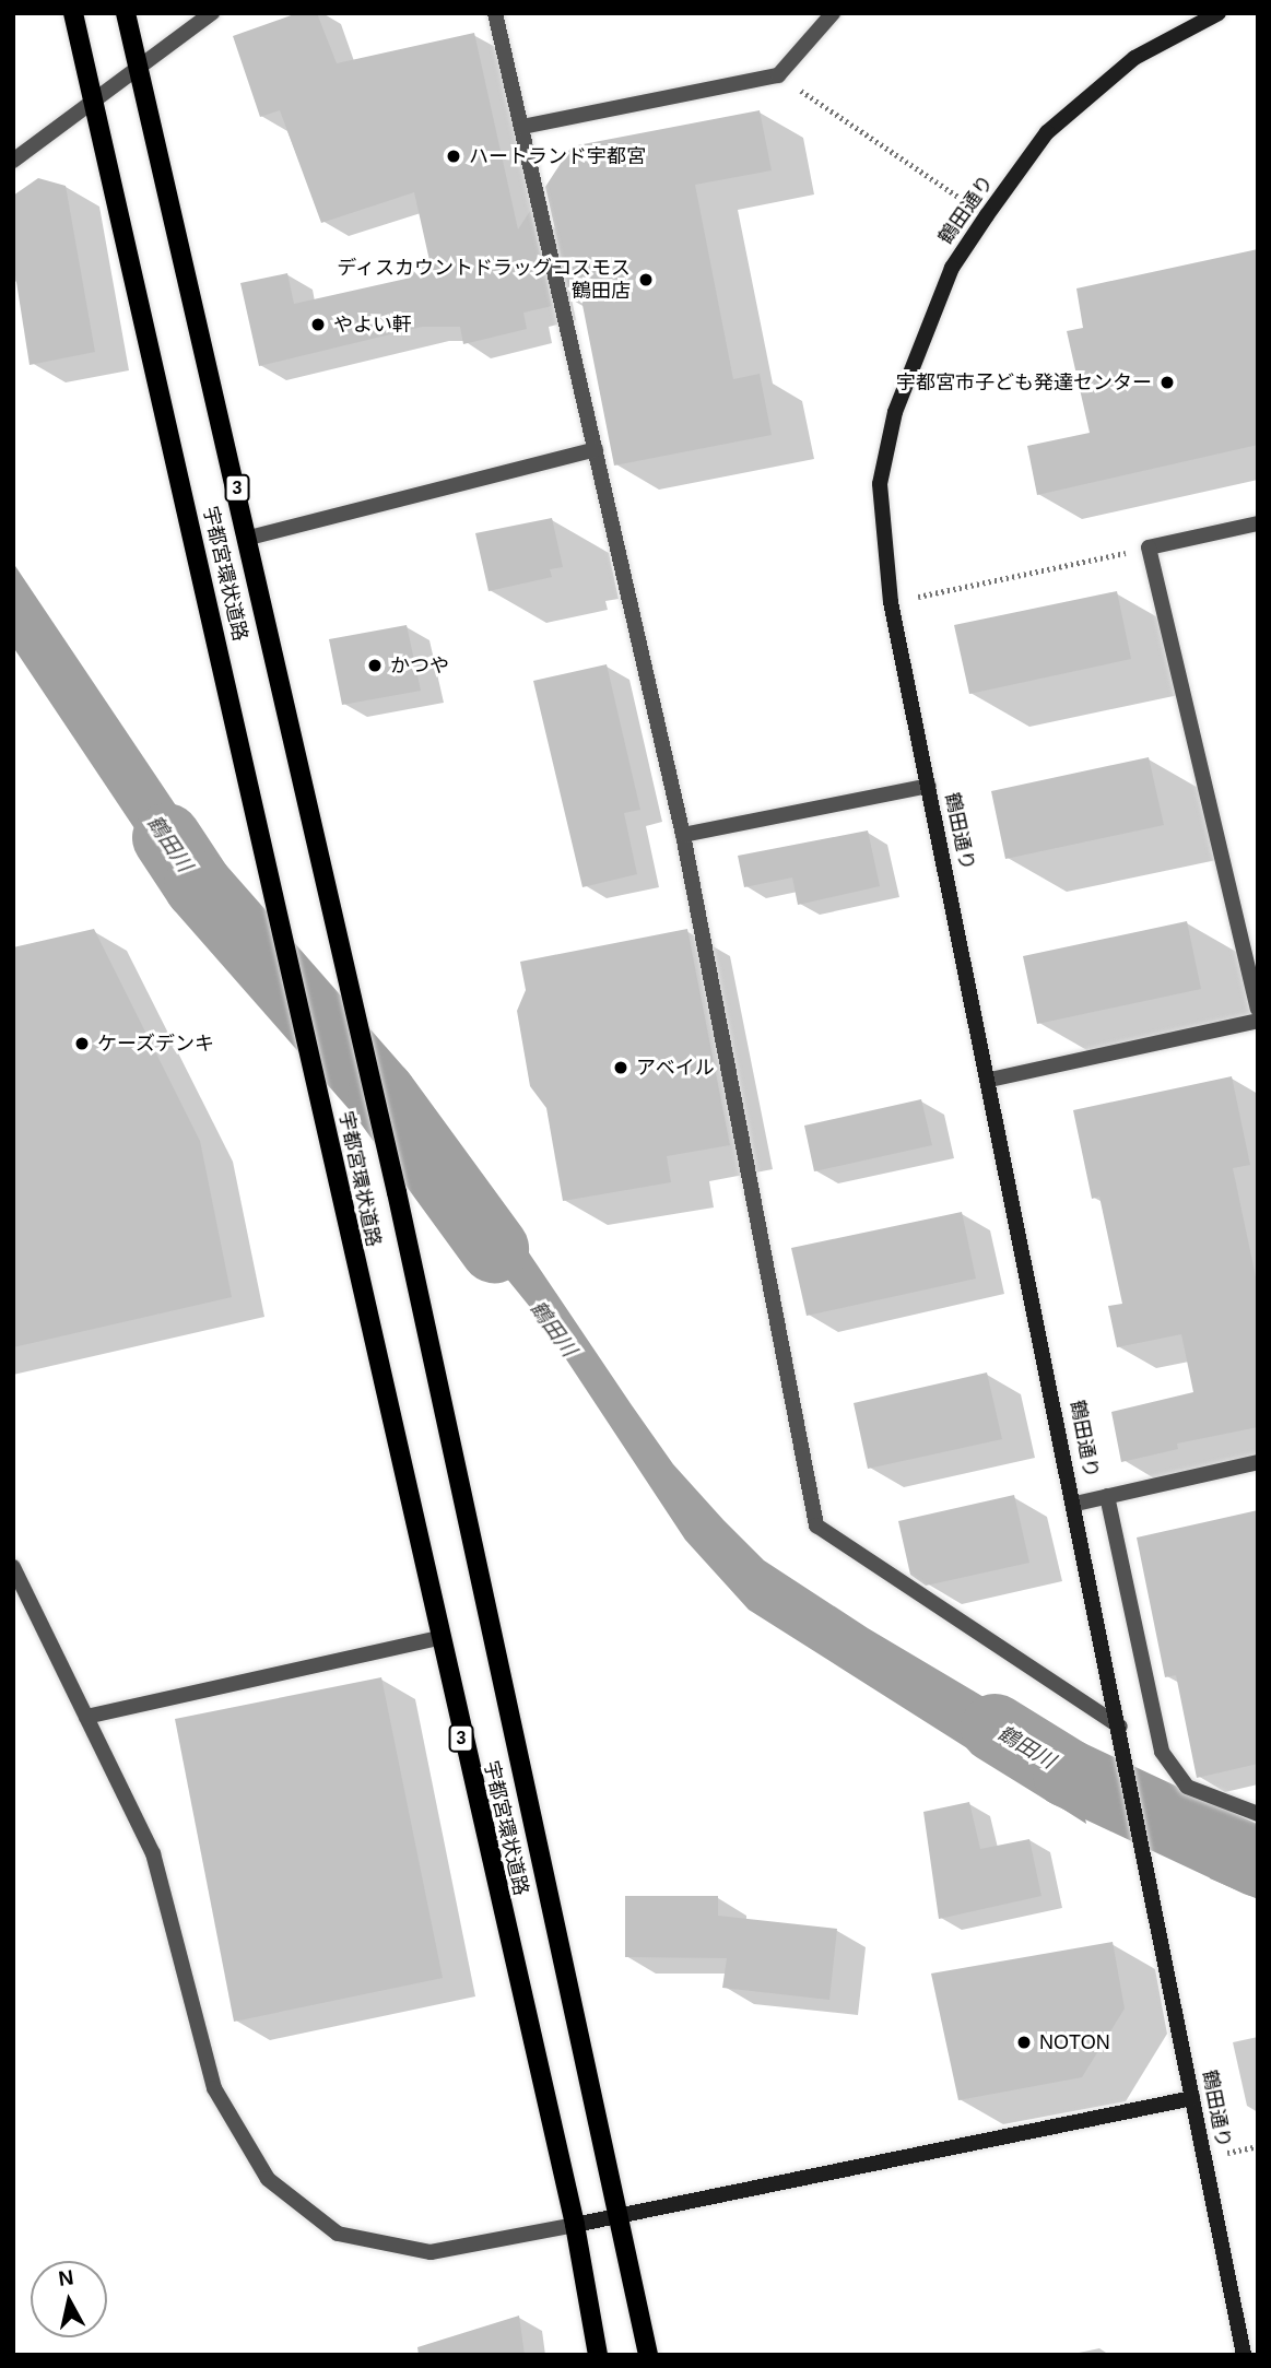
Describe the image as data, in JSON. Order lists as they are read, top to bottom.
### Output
{
  "streets": {
    "main road": ["3", "宇都宮環状道路"],
    "street": ["鶴田通り"]
  },
  "water": ["鶴田川"],
  "places": [
    "ハートランド宇都宮",
    "ディスカウントドラッグコスモス 鶴田店",
    "やよい軒",
    "宇都宮市子ども発達センター",
    "かつや",
    "ケーズデンキ",
    "アベイル",
    "NOTON"
  ],
  "north": "top"
}
